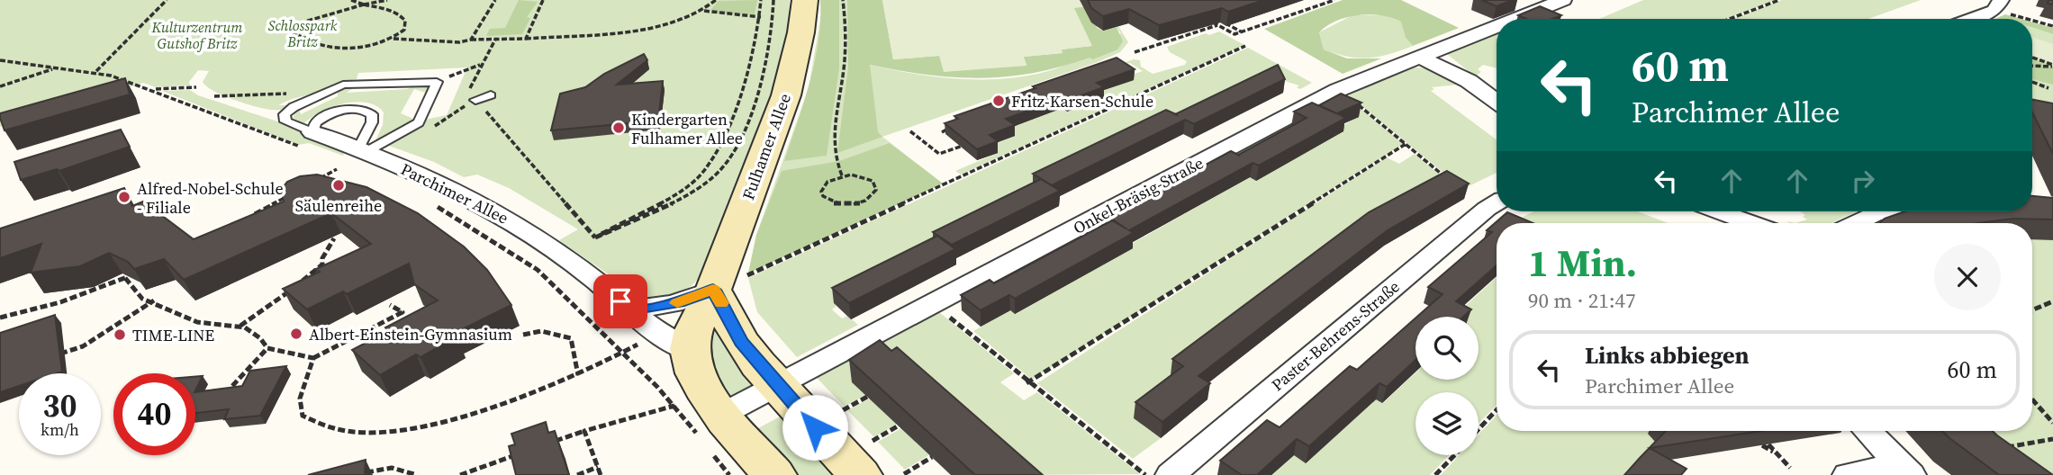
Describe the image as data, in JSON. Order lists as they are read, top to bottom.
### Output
{
  "streets": {
    "street": [
      "Fulhamer Allee",
      "Parchimer Allee",
      "Onkel-Bräsig-Straße",
      "Paster-Behrens-Straße"
    ]
  },
  "parks": ["Schlosspark Britz", "Kulturzentrum Gutshof Britz"],
  "places": [
    "Fritz-Karsen-Schule",
    "Kindergarten Fulhamer Allee",
    "Säulenreihe",
    "Alfred-Nobel-Schule - Filiale",
    "Albert-Einstein-Gymnasium",
    "TIME-LINE"
  ],
  "page": {
    "turn": ["60 m", "Parchimer Allee"],
    "heading": ["1 Min.", "90 m · 21:47"],
    "list": [
      {
        "name": "Links abbiegen",
        "note": "Parchimer Allee",
        "value": "60 m"
      }
    ],
    "speed": "30 km/h",
    "limit": "40"
  }
}
